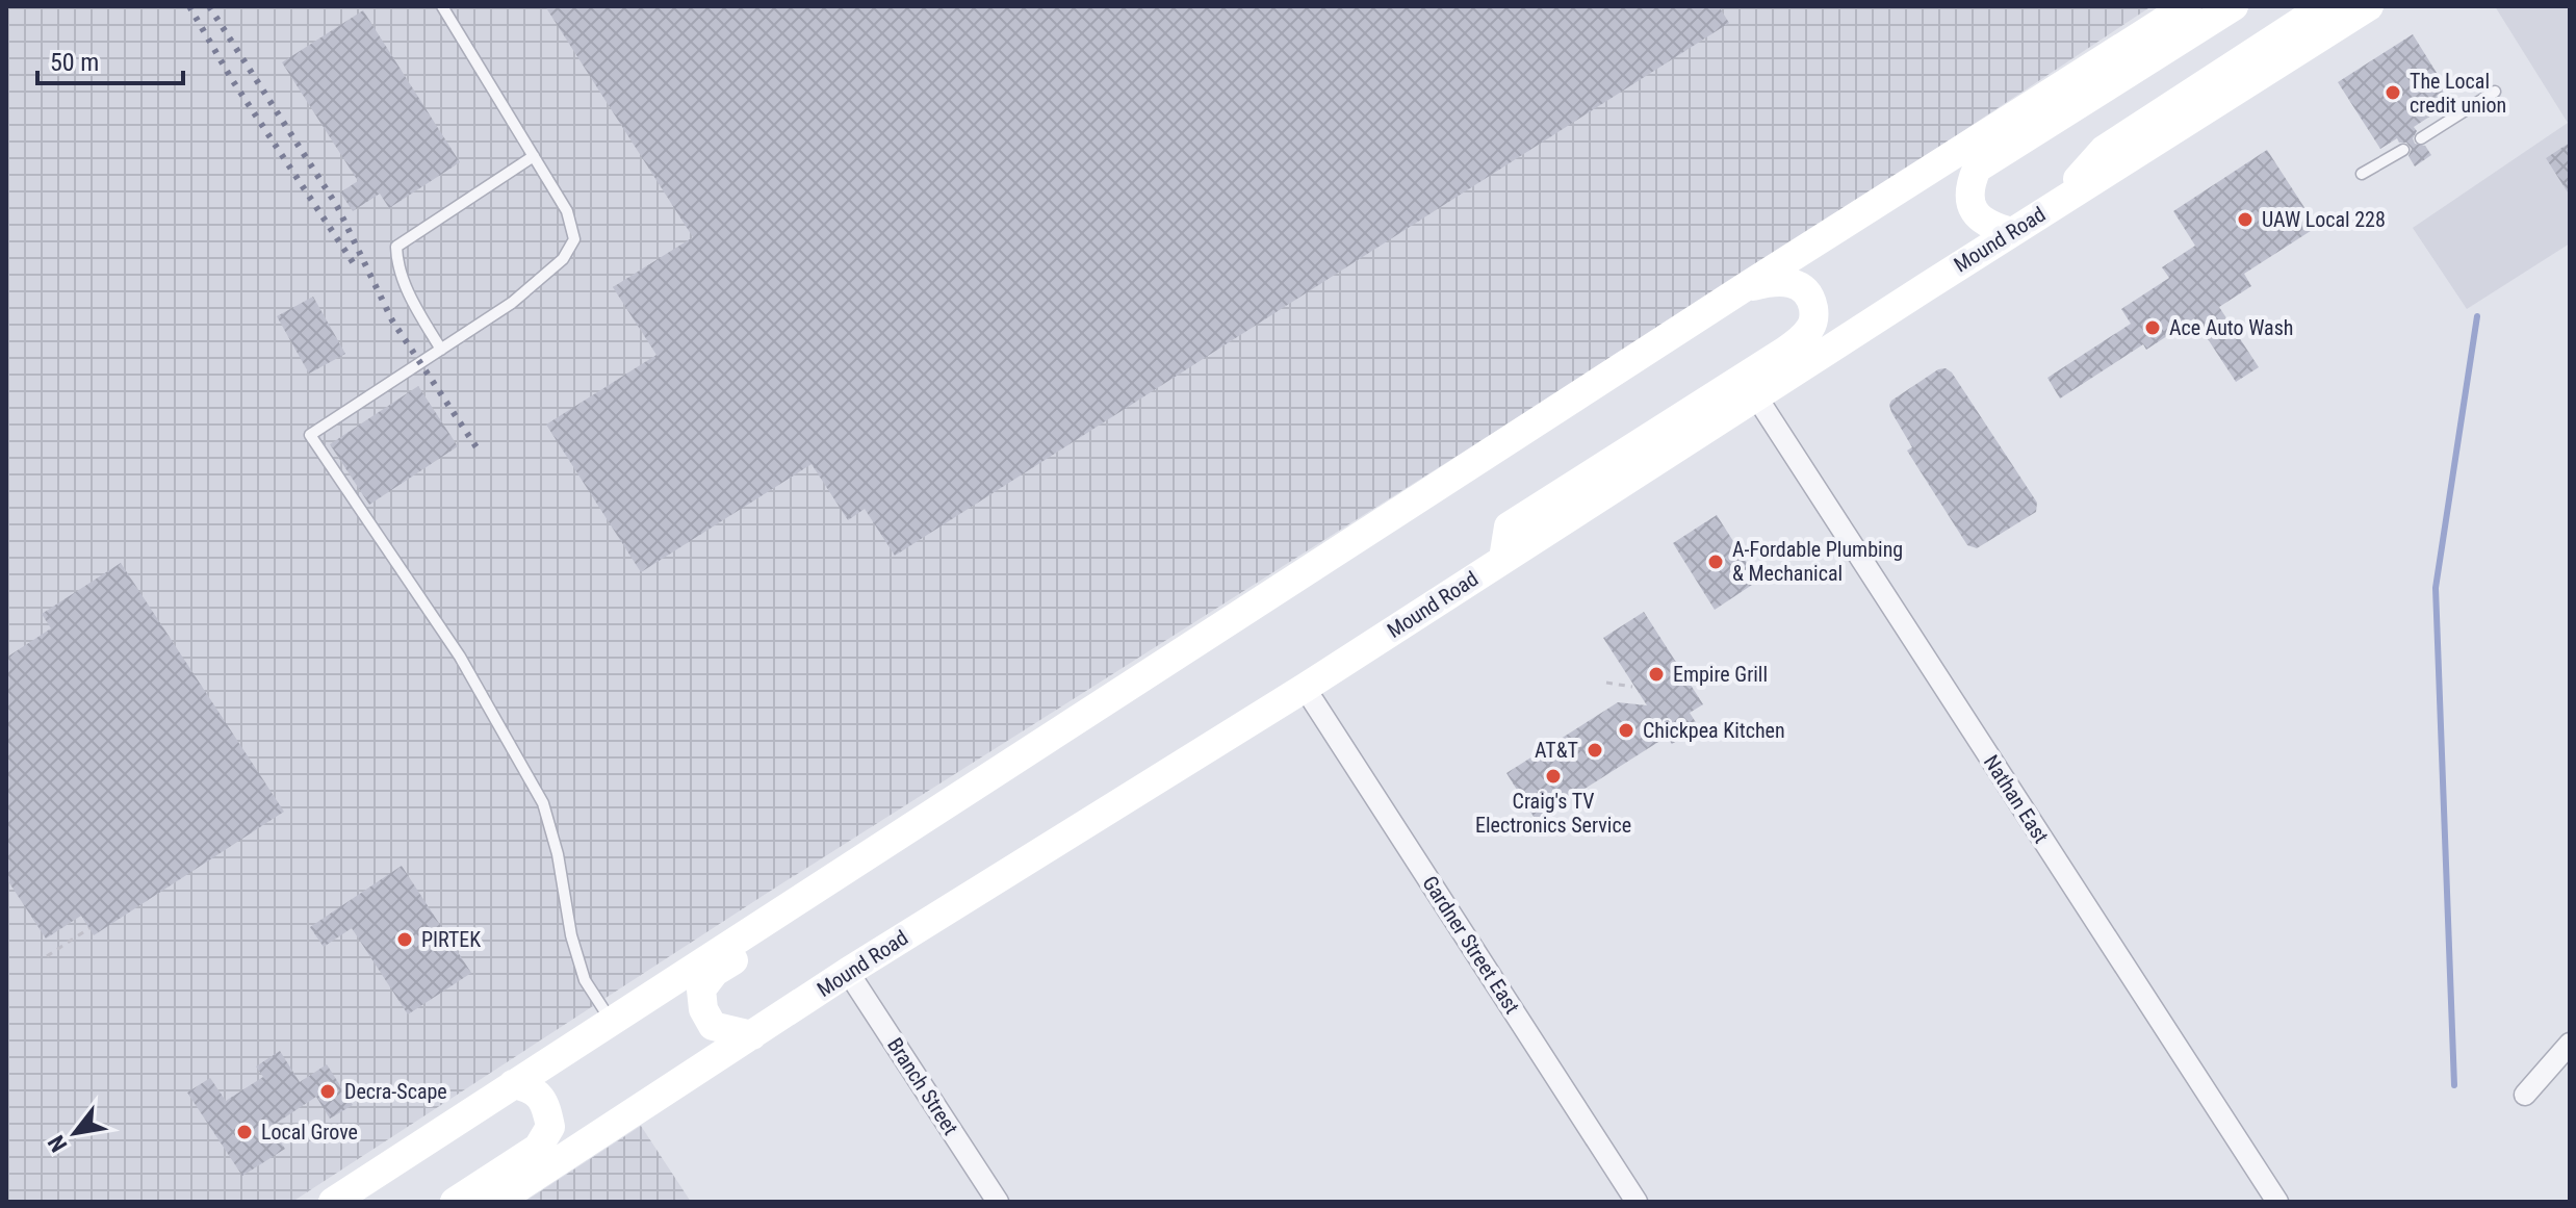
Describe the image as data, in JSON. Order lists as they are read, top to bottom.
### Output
{
  "streets": {
    "main road": ["Mound Road"],
    "street": ["Nathan East", "Gardner Street East", "Branch Street"]
  },
  "crossings": [
    ["Mound Road", "Nathan East"],
    ["Mound Road", "Gardner Street East"],
    ["Mound Road", "Branch Street"]
  ],
  "places": [
    "The Local credit union",
    "UAW Local 228",
    "Ace Auto Wash",
    "A-Fordable Plumbing & Mechanical",
    "Empire Grill",
    "Chickpea Kitchen",
    "AT&T",
    "Craig's TV Electronics Service",
    "PIRTEK",
    "Decra-Scape",
    "Local Grove"
  ],
  "scale_bar": "50 m",
  "north": "bottom left"
}
